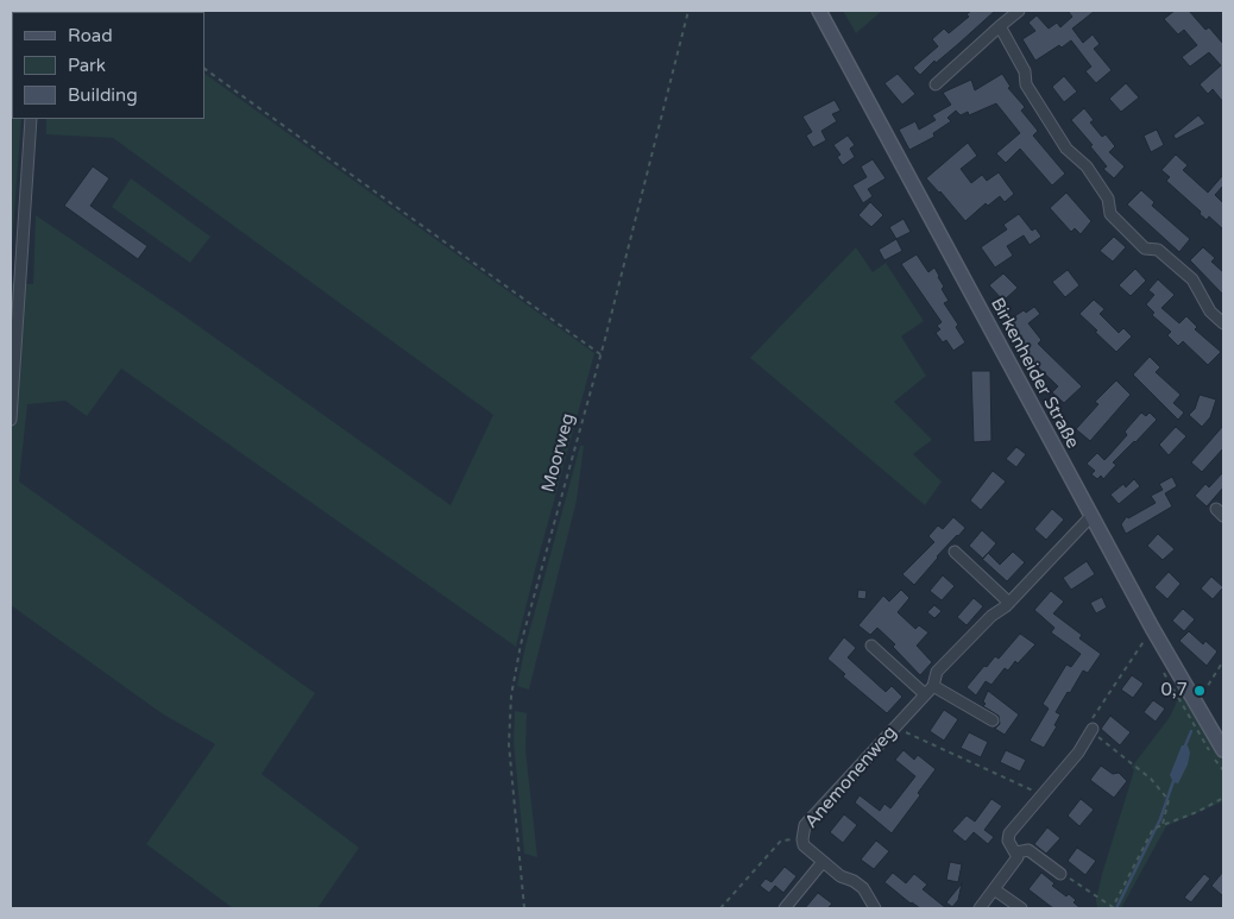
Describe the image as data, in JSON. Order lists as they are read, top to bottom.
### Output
{
  "streets": {
    "street": ["Birkenheider Straße", "Anemonenweg"],
    "path": ["Moorweg"]
  },
  "crossings": [
    ["Birkenheider Straße", "Anemonenweg"]
  ],
  "places": ["0,7"],
  "legend": ["Road", "Park", "Building"]
}
